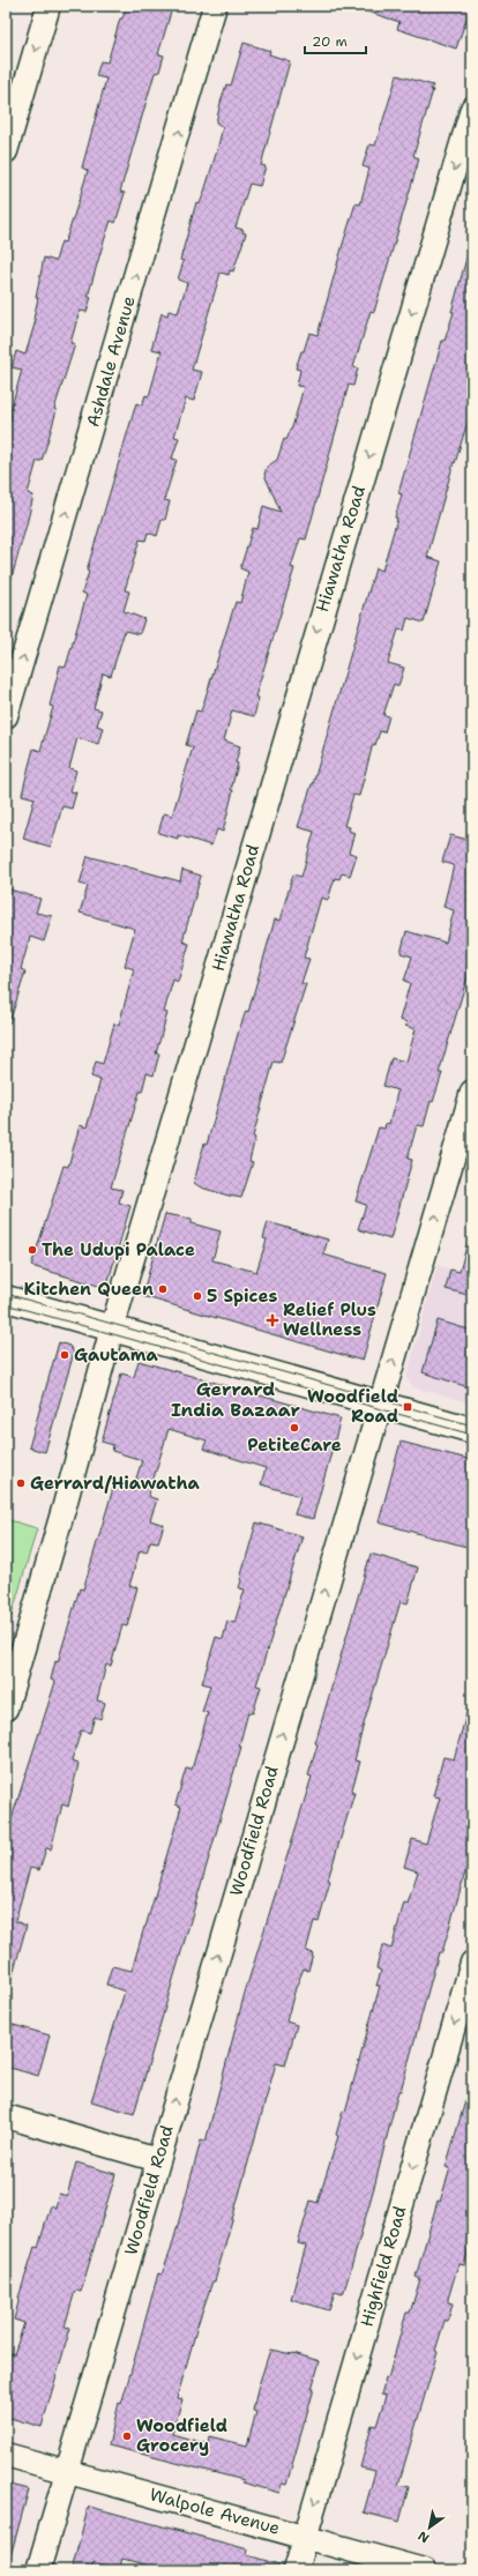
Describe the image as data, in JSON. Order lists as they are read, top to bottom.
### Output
{
  "streets": {
    "street": [
      "Ashdale Avenue",
      "Hiawatha Road",
      "Woodfield Road",
      "Highfield Road",
      "Walpole Avenue"
    ]
  },
  "crossings": [
    ["Woodfield Road", "Walpole Avenue"],
    ["Highfield Road", "Walpole Avenue"]
  ],
  "one_way": [
    "Ashdale Avenue",
    "Hiawatha Road",
    "Woodfield Road",
    "Highfield Road"
  ],
  "districts": ["Gerrard India Bazaar"],
  "places": {
    "other": [
      "The Udupi Palace",
      "Kitchen Queen",
      "5 Spices",
      "Gautama",
      "PetiteCare",
      "Gerrard/Hiawatha",
      "Woodfield Grocery"
    ],
    "health": ["Relief Plus Wellness"],
    "transit": ["Woodfield Road"]
  },
  "scale_bar": "20 m",
  "north": "bottom left"
}
